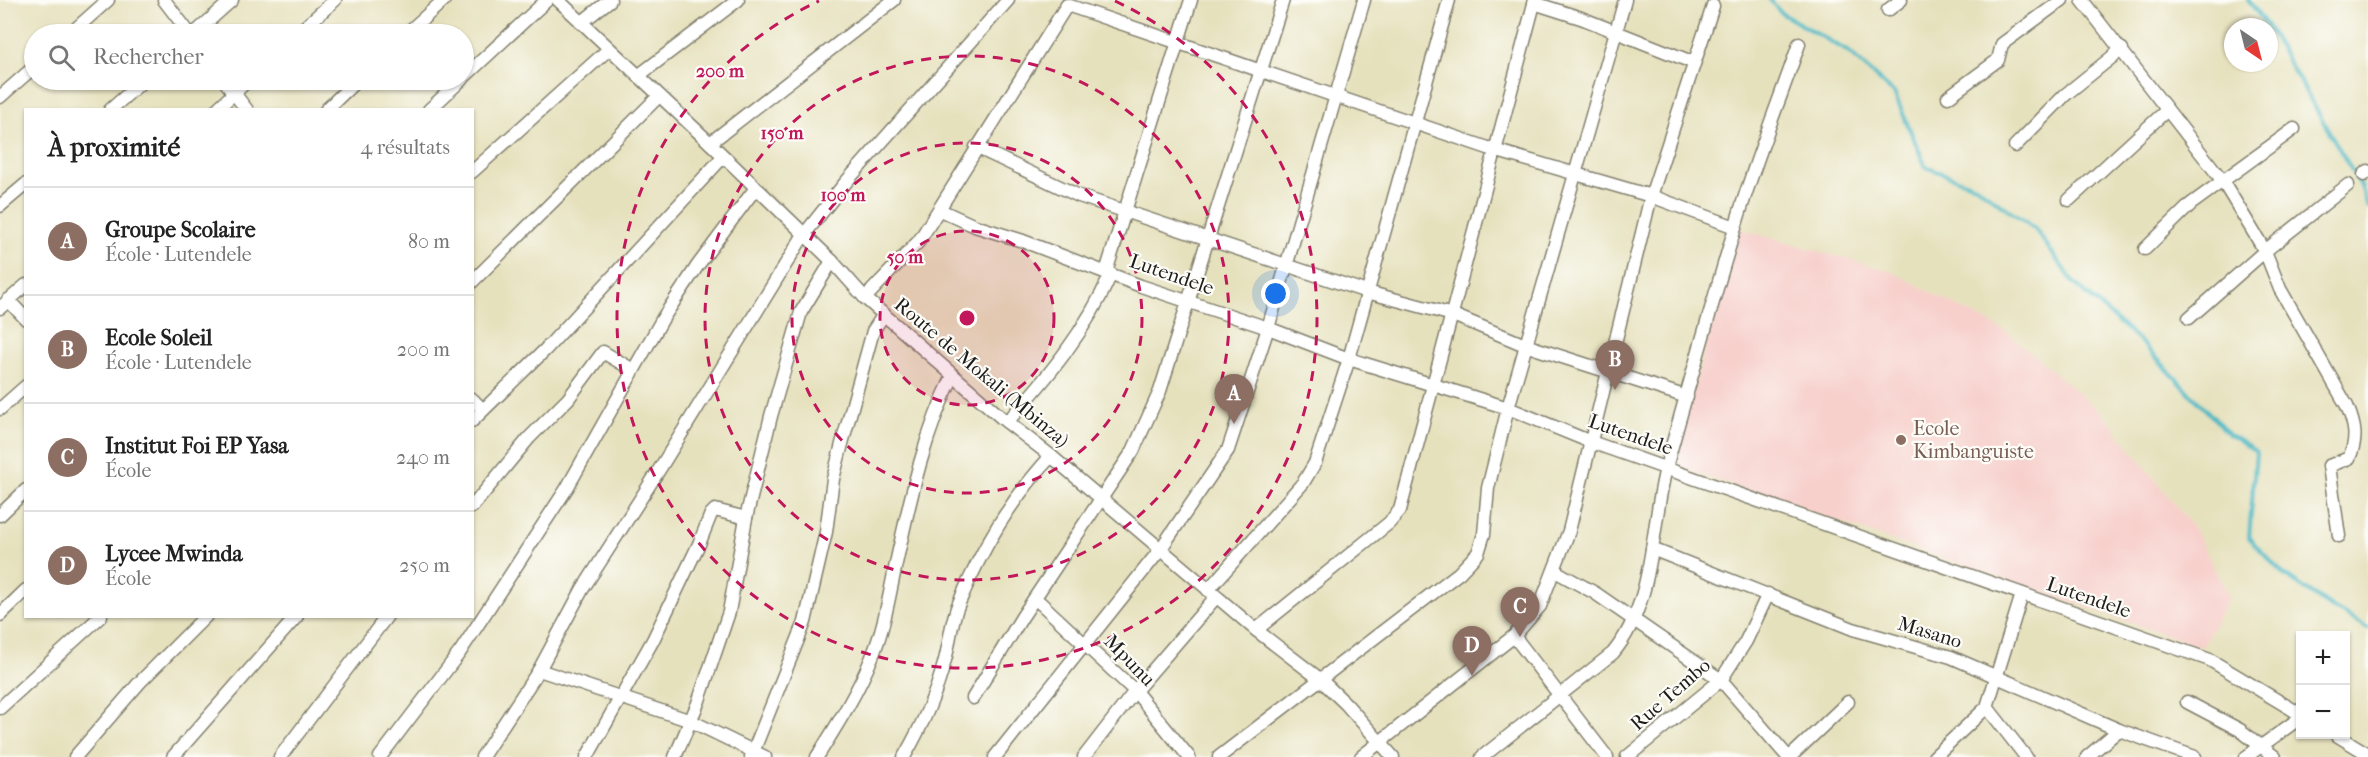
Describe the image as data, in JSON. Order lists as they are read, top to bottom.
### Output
{
  "streets": {
    "street": [
      "Lutendele",
      "Route de Mokali (Mbinza)",
      "Masano",
      "Mpunu",
      "Rue Tembo"
    ]
  },
  "crossings": [
    ["Masano", "Rue Tembo"]
  ],
  "places": ["Ecole Kimbanguiste"],
  "north": "bottom right",
  "page": {
    "search": "Rechercher",
    "heading": ["À proximité", "4 résultats"],
    "list": [
      {
        "mark": "A",
        "name": "Groupe Scolaire",
        "note": "École · Lutendele",
        "value": "80 m"
      },
      {
        "mark": "B",
        "name": "Ecole Soleil",
        "note": "École · Lutendele",
        "value": "200 m"
      },
      {
        "mark": "C",
        "name": "Institut Foi EP Yasa",
        "note": "École",
        "value": "240 m"
      },
      {
        "mark": "D",
        "name": "Lycee Mwinda",
        "note": "École",
        "value": "250 m"
      }
    ],
    "pins": [
      "B",
      "A",
      "C",
      "D"
    ],
    "map_buttons": ["+", "−"]
  },
  "rings": [
    "200 m",
    "150 m",
    "100 m",
    "50 m"
  ]
}
